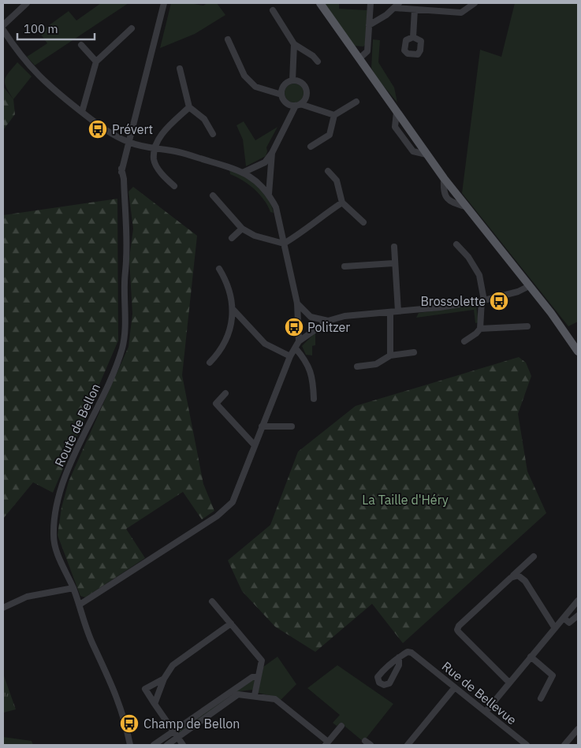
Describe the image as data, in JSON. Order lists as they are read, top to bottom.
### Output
{
  "streets": {
    "street": ["Route de Bellon", "Rue de Bellevue"]
  },
  "parks": ["La Taille d'Héry"],
  "places": {
    "bus stop": [
      "Prévert",
      "Brossolette",
      "Politzer",
      "Champ de Bellon"
    ]
  },
  "scale_bar": "100 m"
}
